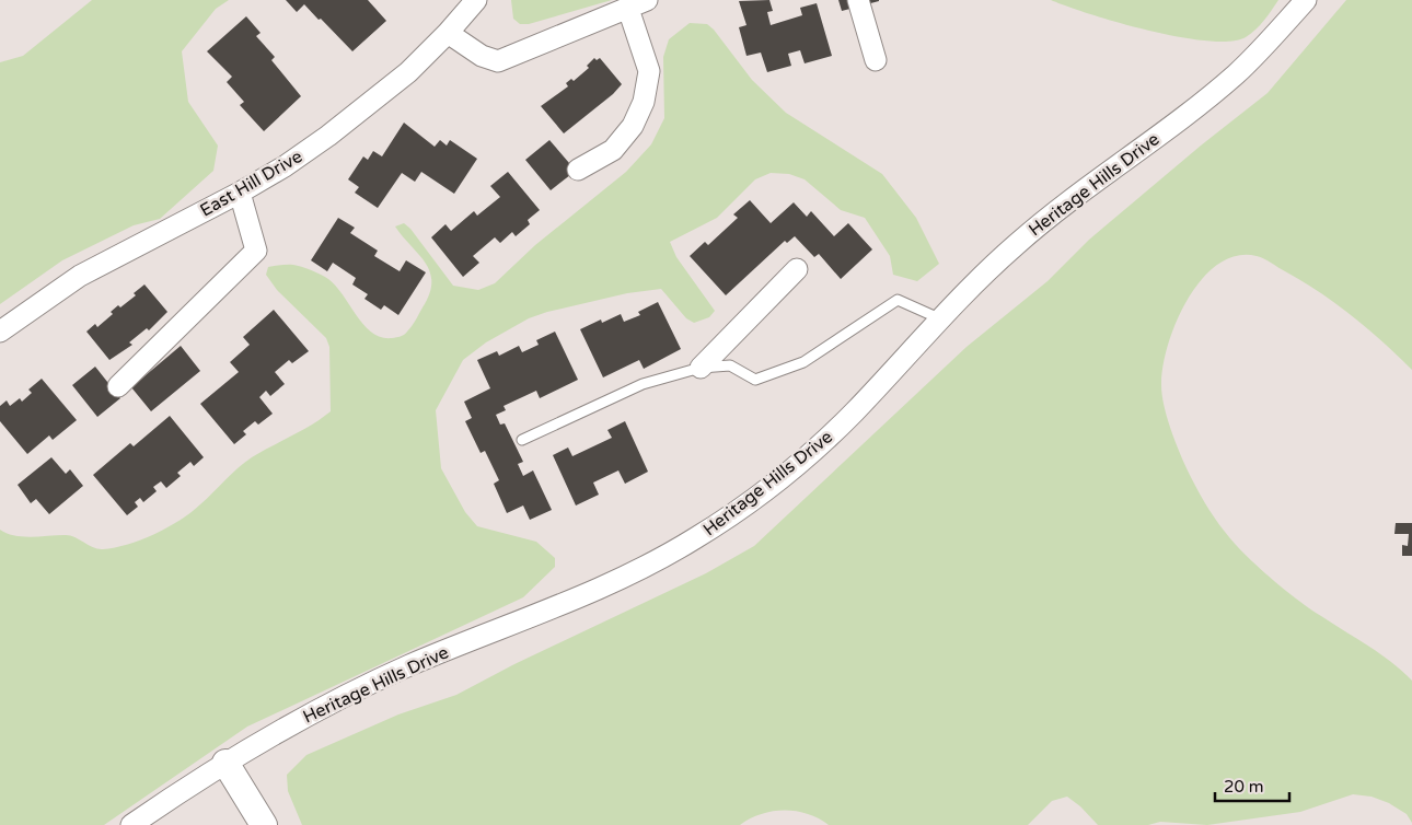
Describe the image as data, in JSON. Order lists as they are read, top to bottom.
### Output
{
  "streets": {
    "street": ["East Hill Drive", "Heritage Hills Drive"]
  },
  "scale_bar": "20 m"
}
